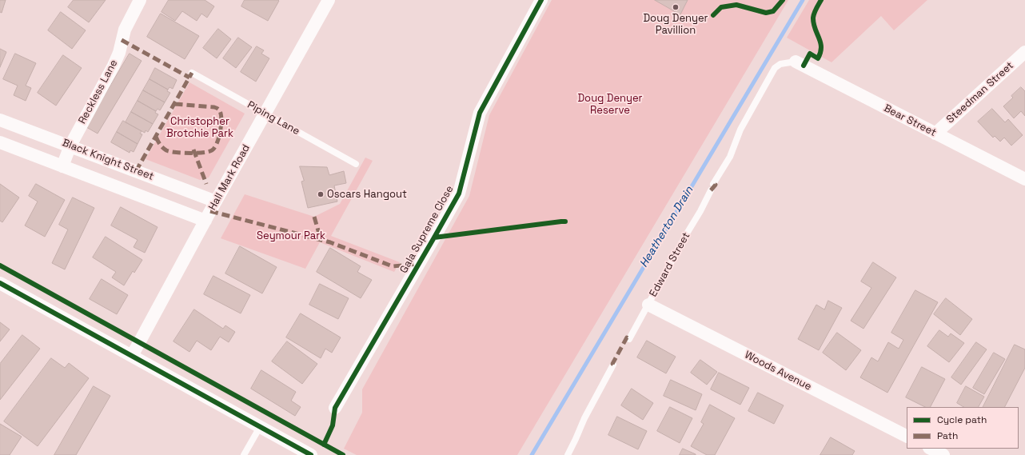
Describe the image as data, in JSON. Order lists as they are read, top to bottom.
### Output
{
  "streets": {
    "street": [
      "Reckless Lane",
      "Steedman Street",
      "Bear Street",
      "Black Knight Street",
      "Hall Mark Road",
      "Gala Supreme Close",
      "Woods Avenue"
    ],
    "lane": ["Piping Lane", "Edward Street"]
  },
  "crossings": [
    ["Reckless Lane", "Black Knight Street"],
    ["Steedman Street", "Bear Street"],
    ["Piping Lane", "Hall Mark Road"],
    ["Black Knight Street", "Hall Mark Road"],
    ["Edward Street", "Woods Avenue"]
  ],
  "water": ["Heatherton Drain"],
  "parks": ["Doug Denyer Reserve", "Christopher Brotchie Park", "Seymour Park"],
  "places": ["Doug Denyer Pavillion", "Oscars Hangout"],
  "legend": ["Cycle path", "Path"]
}
